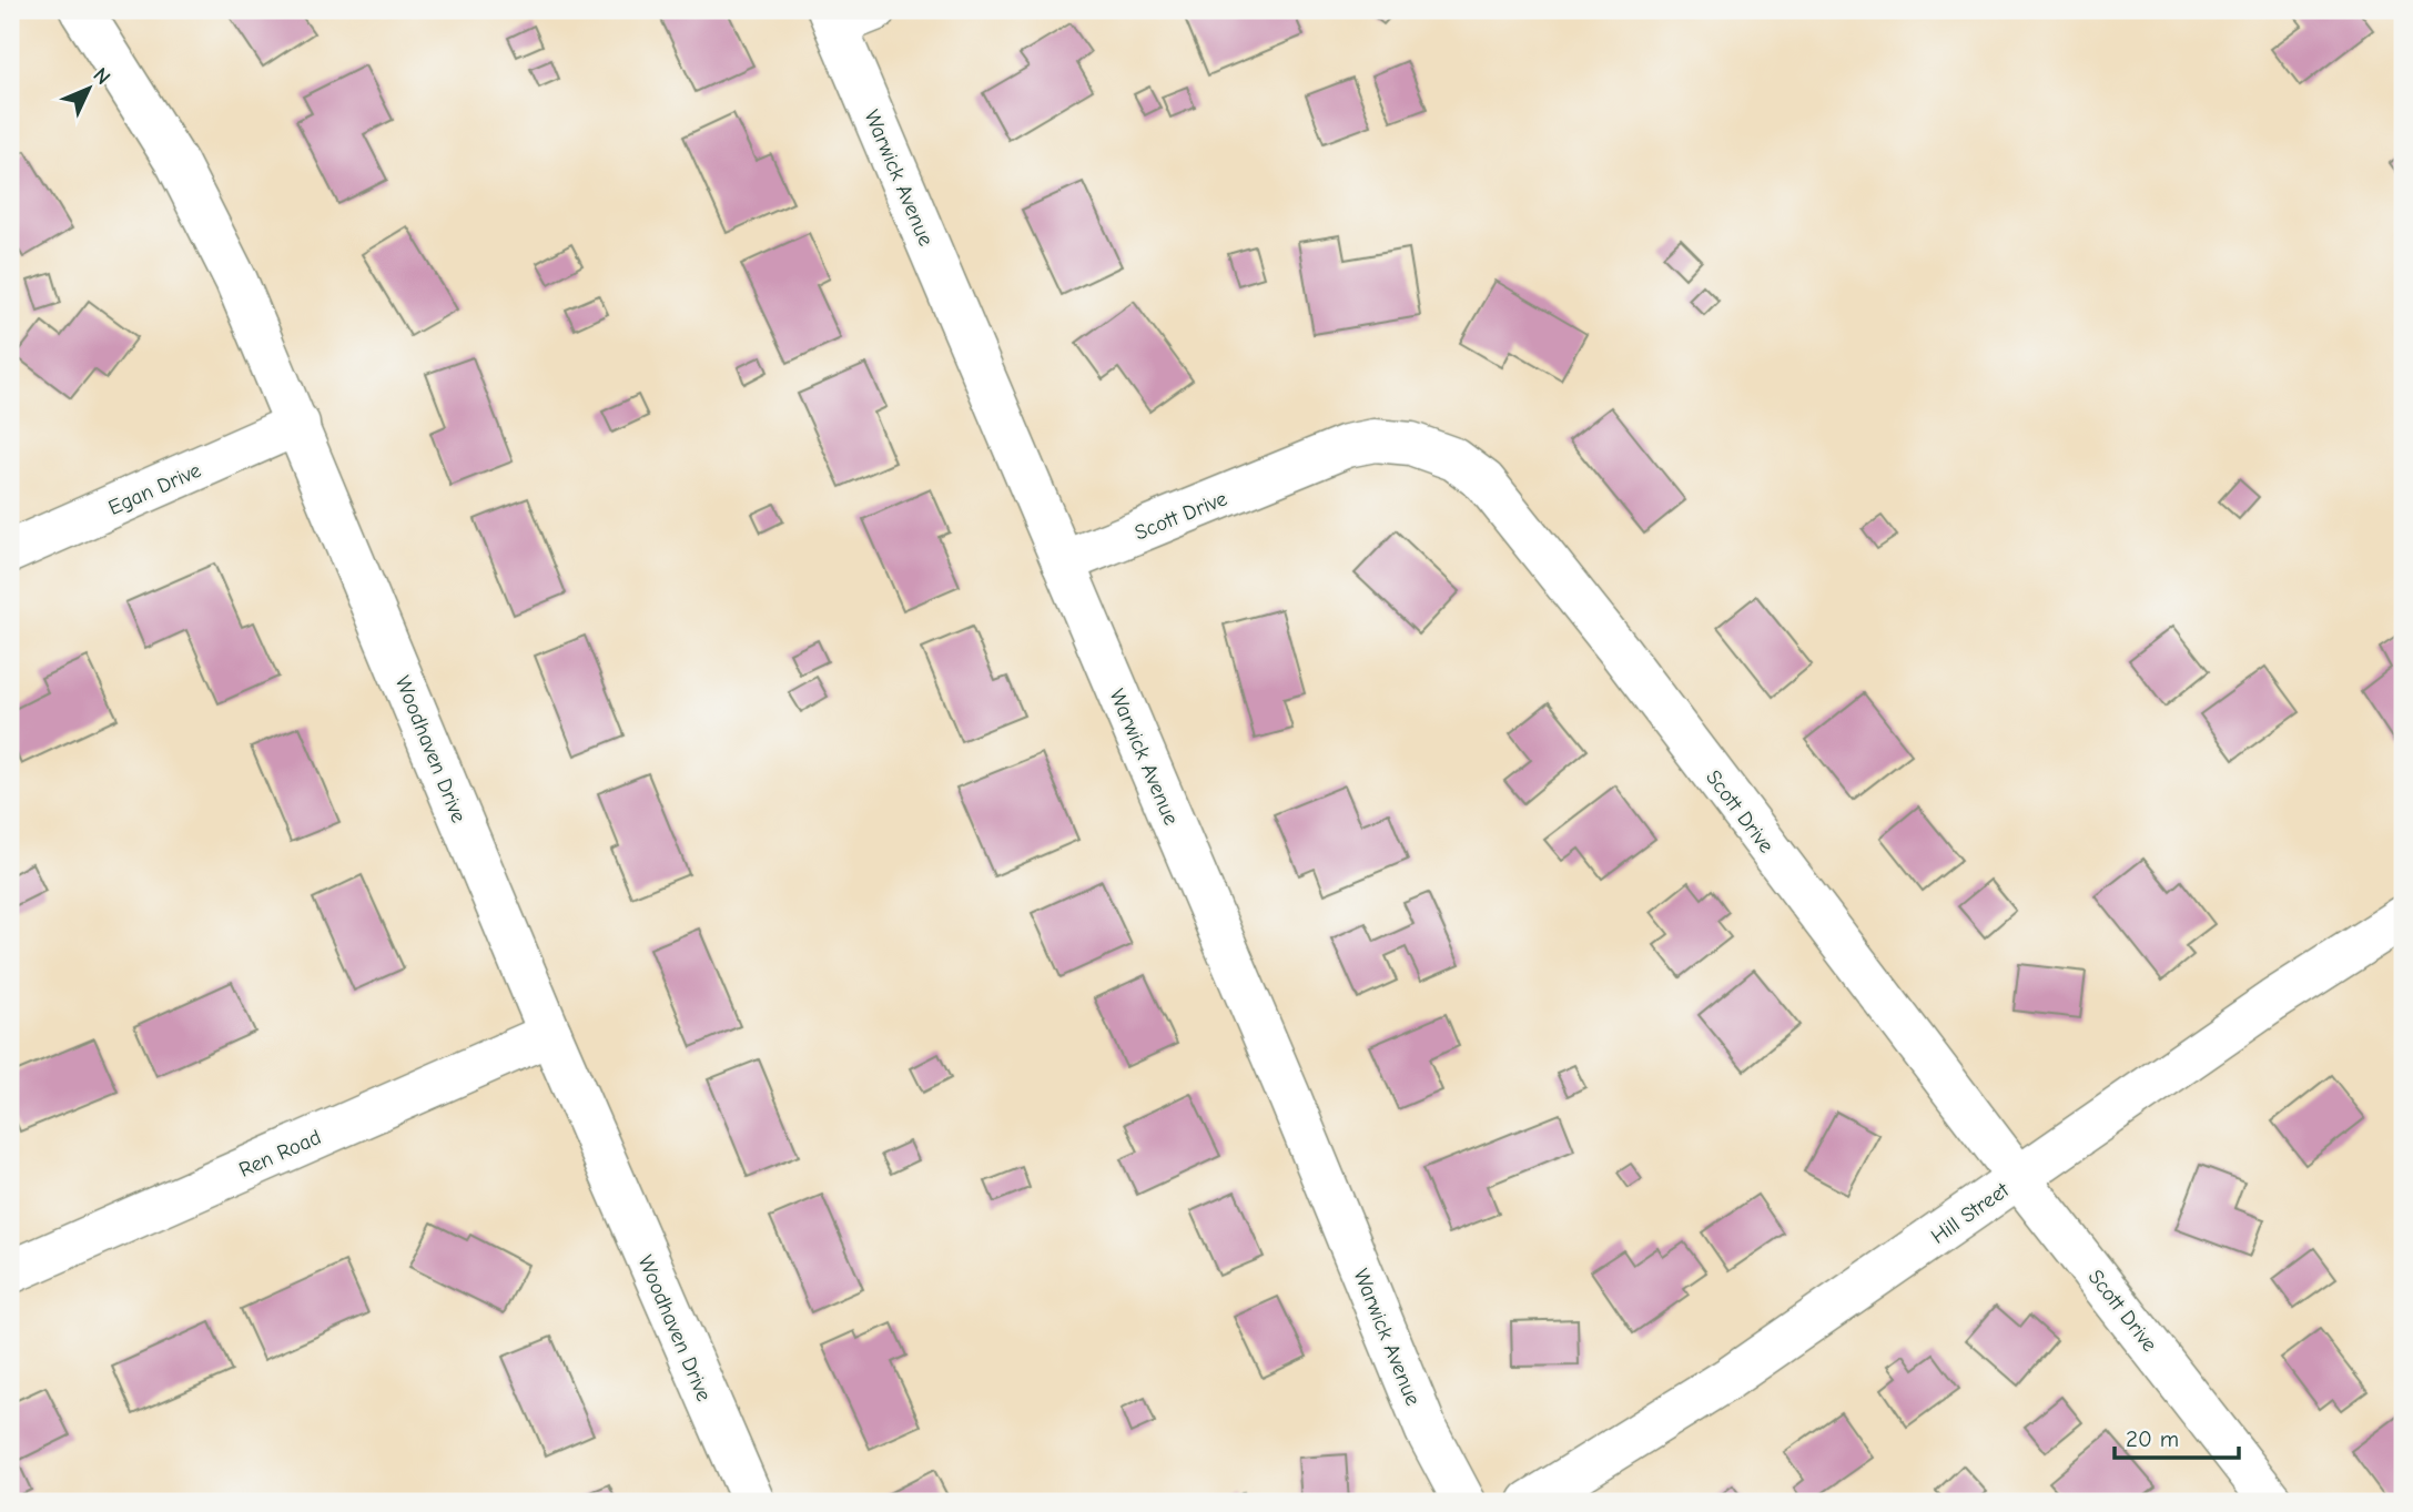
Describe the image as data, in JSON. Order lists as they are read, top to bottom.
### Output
{
  "streets": {
    "street": [
      "Warwick Avenue",
      "Egan Drive",
      "Scott Drive",
      "Woodhaven Drive",
      "Ren Road",
      "Hill Street"
    ]
  },
  "crossings": [
    ["Warwick Avenue", "Scott Drive"],
    ["Egan Drive", "Woodhaven Drive"],
    ["Scott Drive", "Hill Street"],
    ["Woodhaven Drive", "Ren Road"]
  ],
  "scale_bar": "20 m",
  "north": "top right"
}
